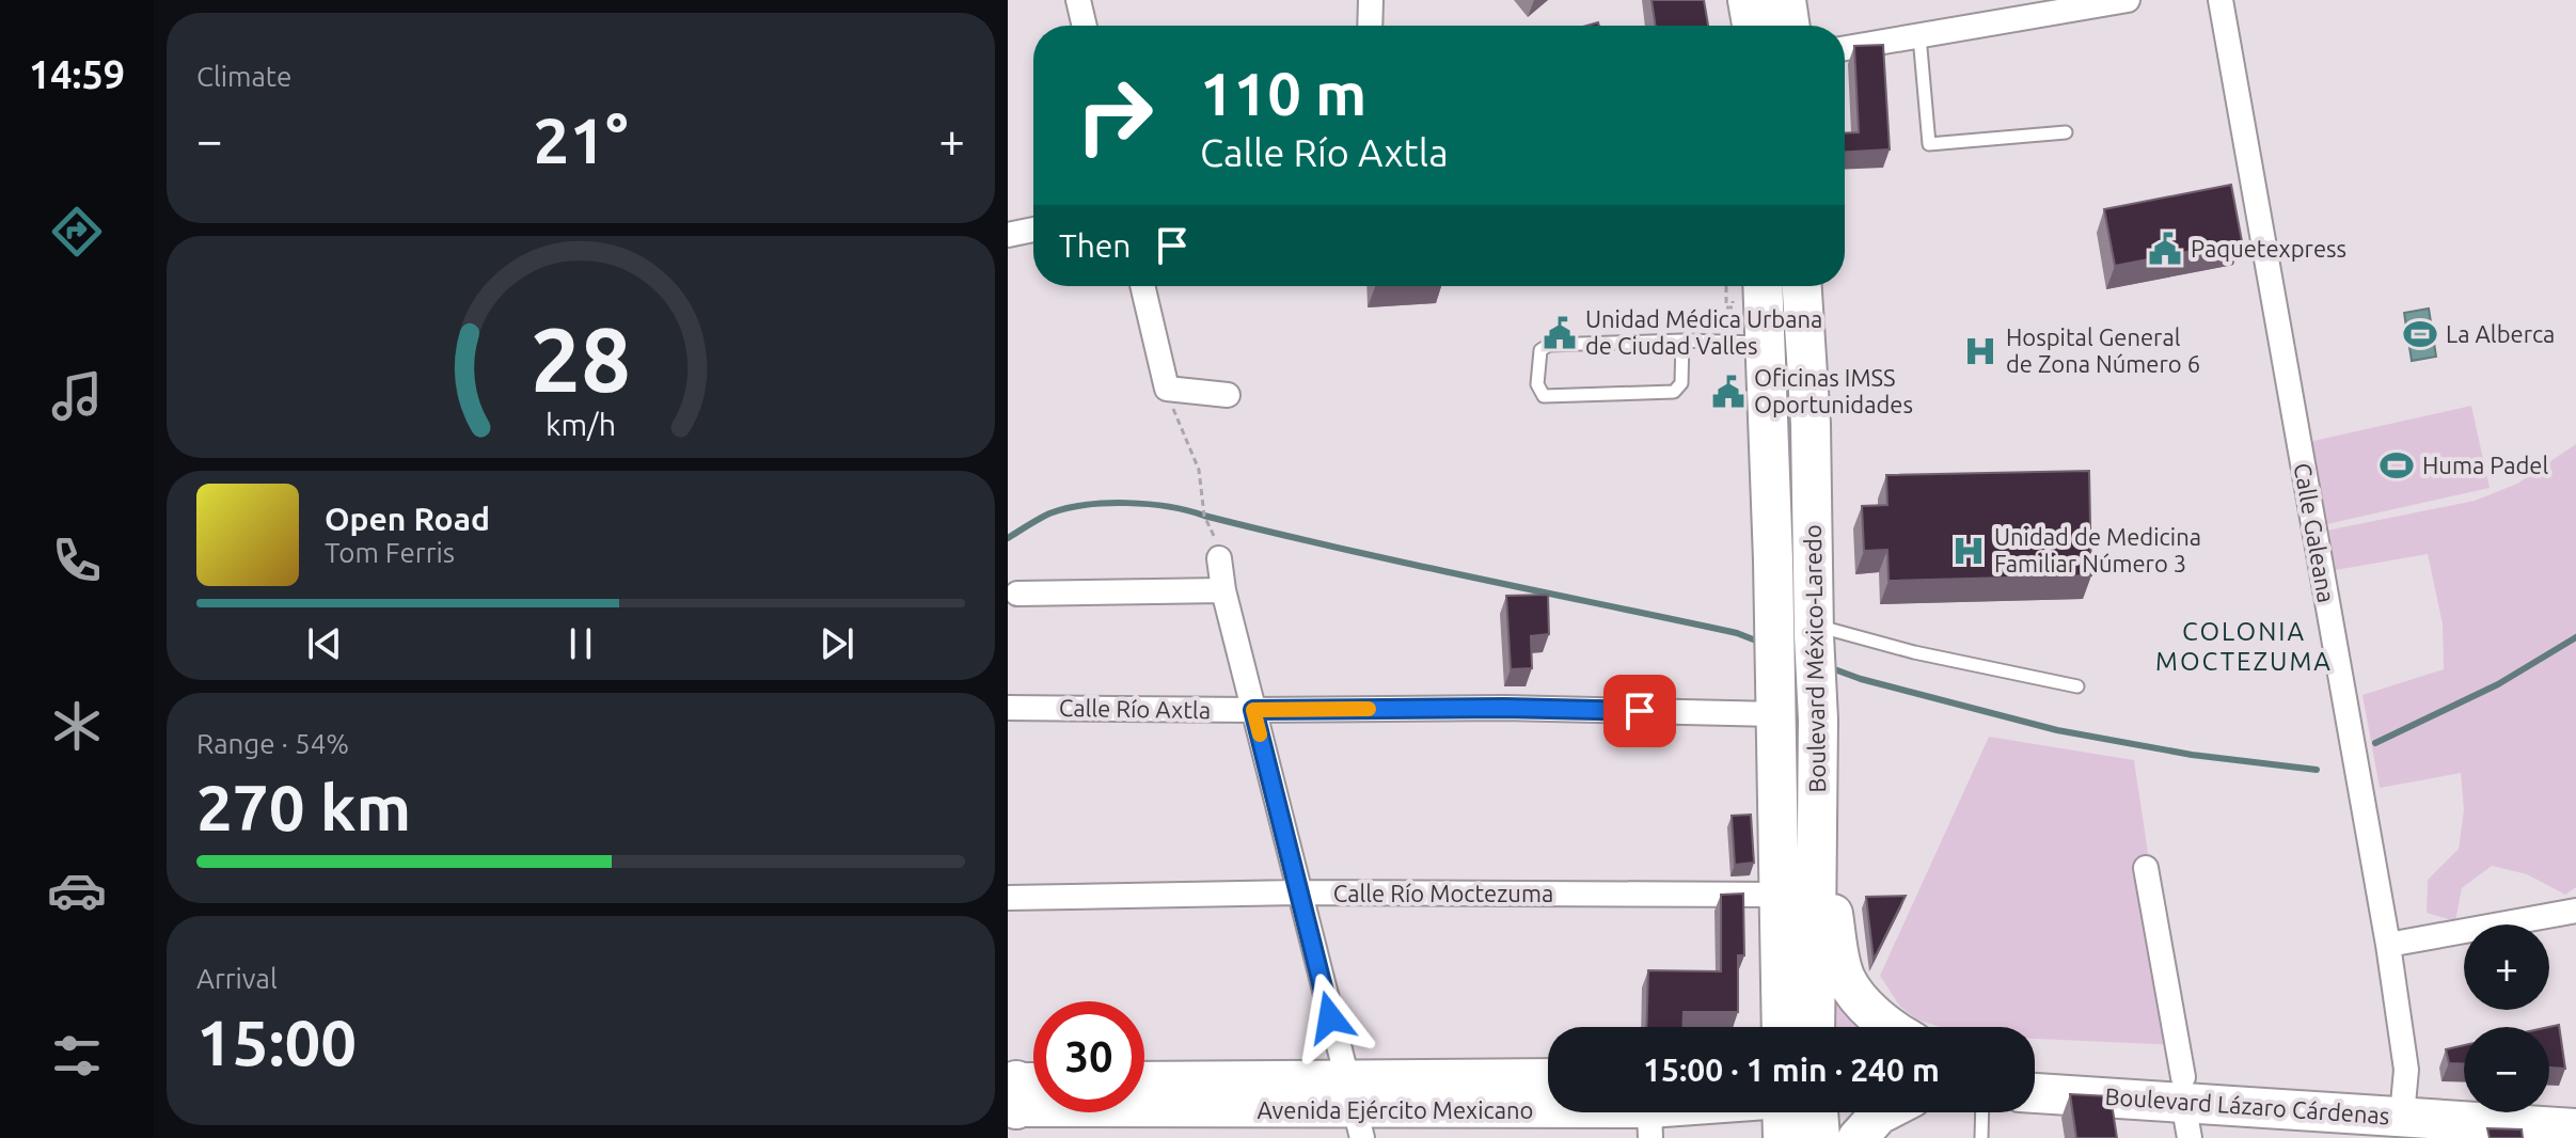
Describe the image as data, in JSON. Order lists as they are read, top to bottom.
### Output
{
  "streets": {
    "main road": ["Boulevard México-Laredo", "Boulevard Lázaro Cárdenas", "Avenida Ejército Mexicano"],
    "street": ["Calle Galeana", "Calle Río Axtla", "Calle Río Moctezuma"]
  },
  "crossings": [
    ["Calle Galeana", "Boulevard Lázaro Cárdenas"],
    ["Boulevard México-Laredo", "Calle Río Axtla"],
    ["Boulevard México-Laredo", "Calle Río Moctezuma"]
  ],
  "districts": ["COLONIA MOCTEZUMA"],
  "places": {
    "public building": ["Paquetexpress", "Unidad Médica Urbana de Ciudad Valles", "Oficinas IMSS Oportunidades"],
    "sports": ["La Alberca", "Huma Padel"],
    "hospital": ["Hospital General de Zona Número 6", "Unidad de Medicina Familiar Número 3"]
  },
  "page": {
    "tabs": "14:59",
    "tile": [
      "Climate",
      ["Range · 54%", "270 km"],
      ["Arrival", "15:00"]
    ],
    "turn": ["110 m", "Calle Río Axtla"],
    "heat": ["−", "21°", "+"],
    "then": "Then",
    "song": ["Open Road", "Tom Ferris"],
    "map_buttons": ["+", "−"],
    "limit": "30",
    "trip": "15:00 · 1 min · 240 m",
    "gauge": ["28", "km/h"]
  }
}
